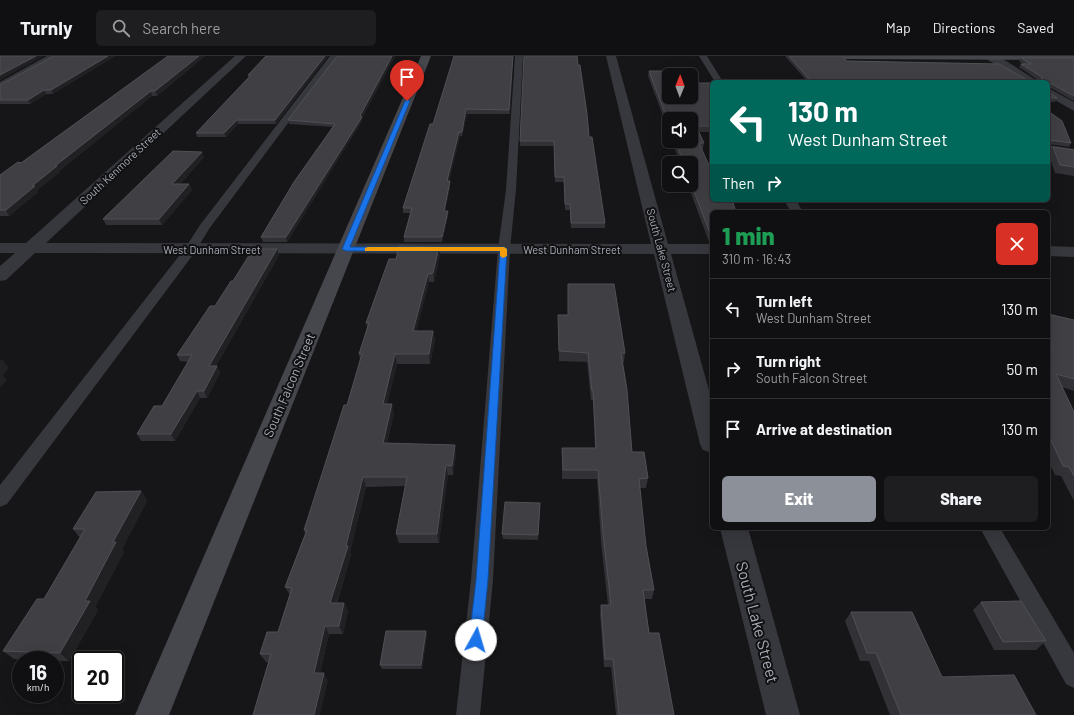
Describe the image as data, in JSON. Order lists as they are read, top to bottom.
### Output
{
  "streets": {
    "street": [
      "South Kenmore Street",
      "West Dunham Street",
      "South Lake Street",
      "South Falcon Street"
    ]
  },
  "crossings": [
    ["South Kenmore Street", "West Dunham Street"],
    ["West Dunham Street", "South Lake Street"],
    ["West Dunham Street", "South Falcon Street"]
  ],
  "north": "top",
  "page": {
    "header": "Turnly",
    "search": "Search here",
    "nav": ["Map", "Directions", "Saved"],
    "turn": ["130 m", "West Dunham Street"],
    "then": "Then",
    "heading": ["1 min", "310 m · 16:43"],
    "list": [
      {
        "name": "Turn left",
        "note": "West Dunham Street",
        "value": "130 m"
      },
      {
        "name": "Turn right",
        "note": "South Falcon Street",
        "value": "50 m"
      },
      {
        "name": "Arrive at destination",
        "value": "130 m"
      }
    ],
    "buttons": ["Exit", "Share"],
    "speed": "16 km/h",
    "limit": "20"
  }
}
